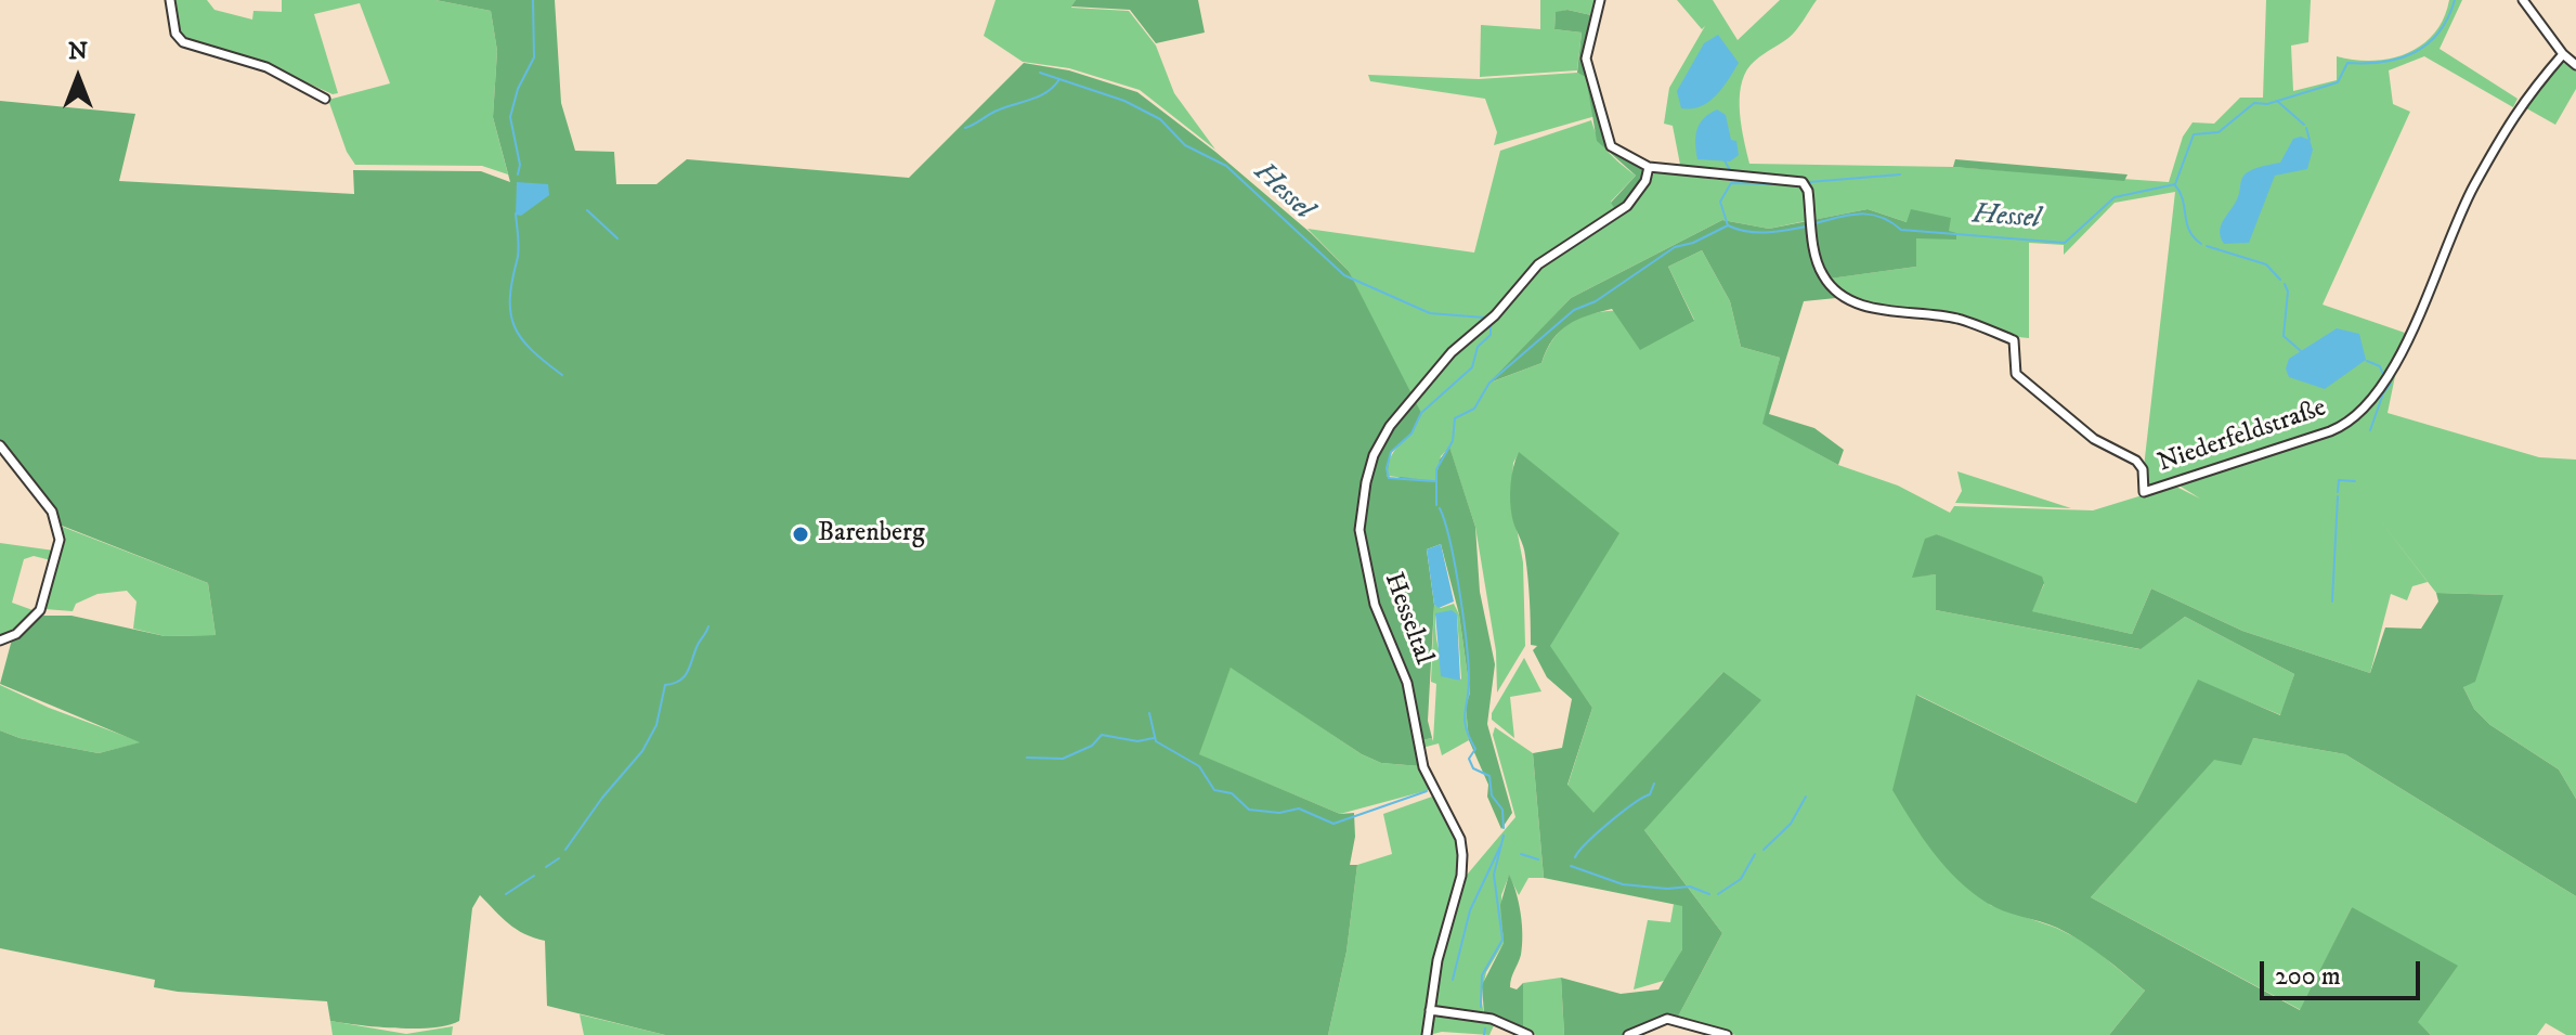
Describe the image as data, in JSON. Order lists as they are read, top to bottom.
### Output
{
  "streets": {
    "street": ["Niederfeldstraße", "Hesseltal"]
  },
  "crossings": [
    ["Niederfeldstraße", "Hesseltal"]
  ],
  "water": ["Hessel"],
  "places": ["Barenberg"],
  "scale_bar": "200 m",
  "north": "top"
}
